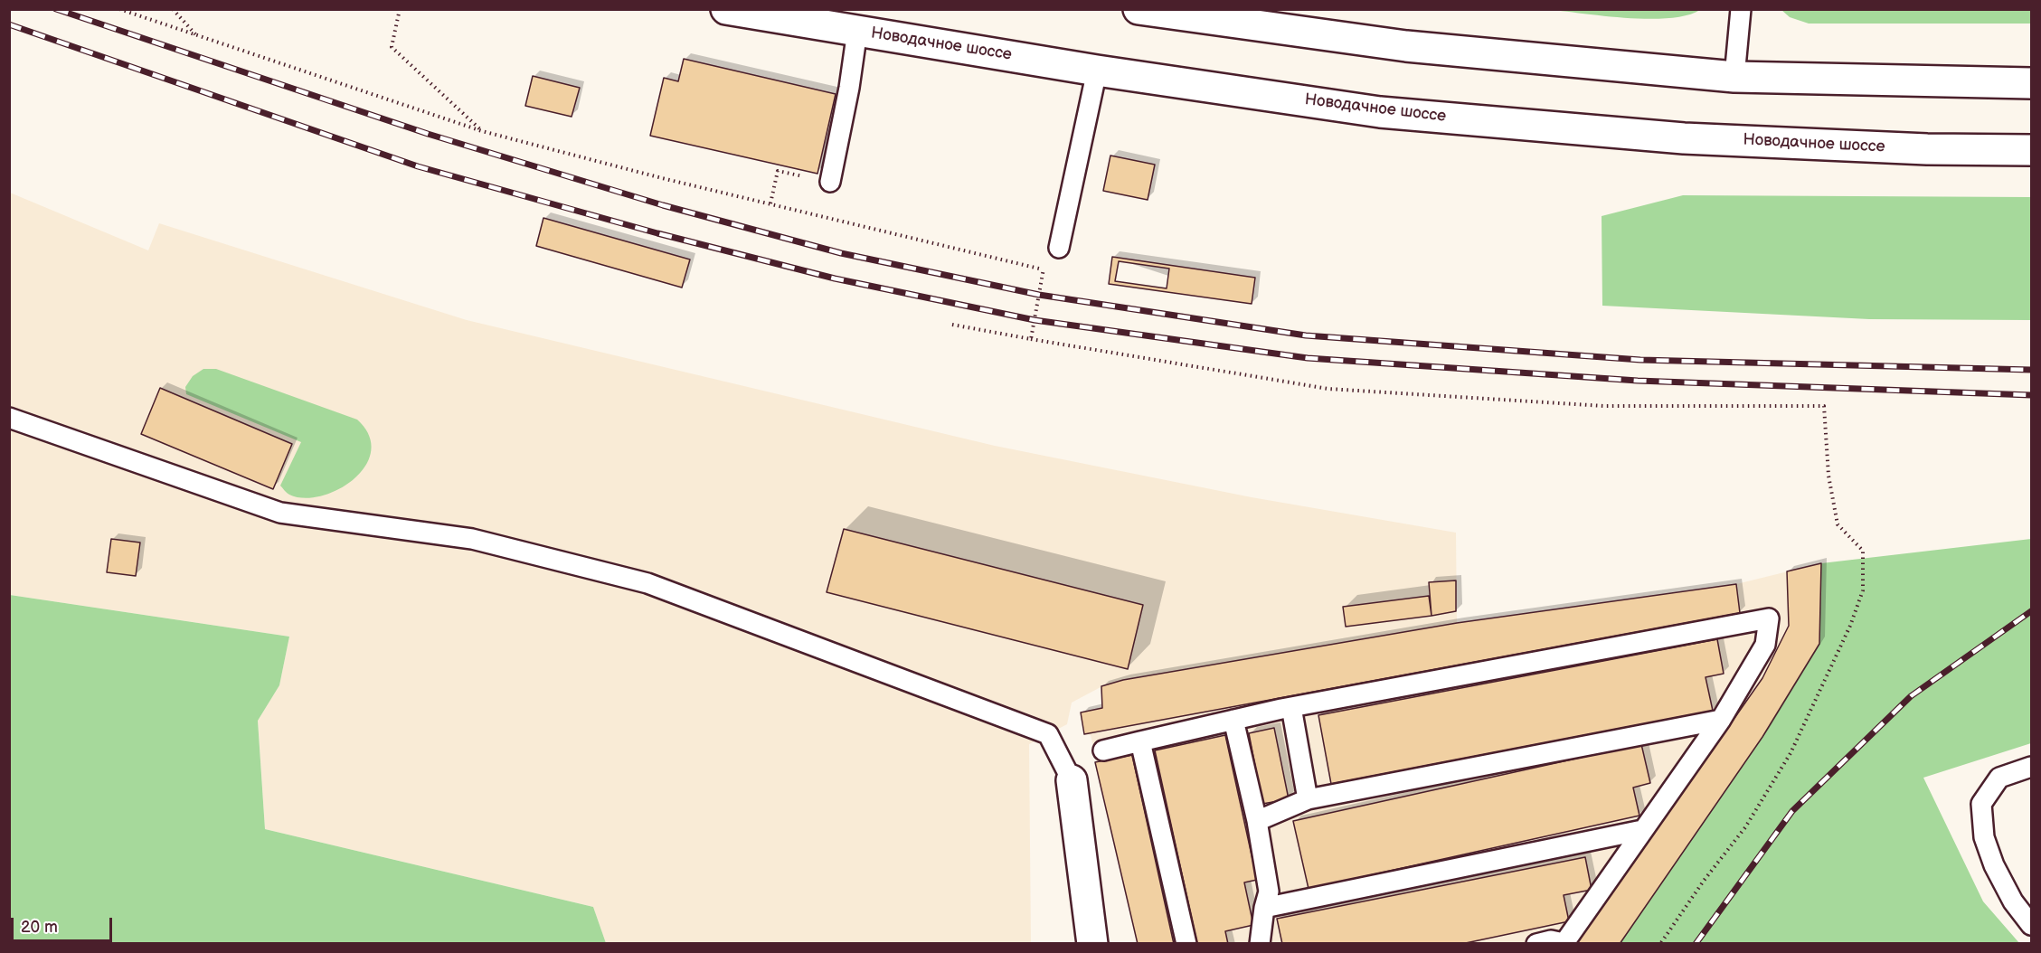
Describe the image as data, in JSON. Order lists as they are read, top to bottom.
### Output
{
  "streets": {
    "main road": ["Новодачное шоссе"]
  },
  "scale_bar": "20 m"
}
